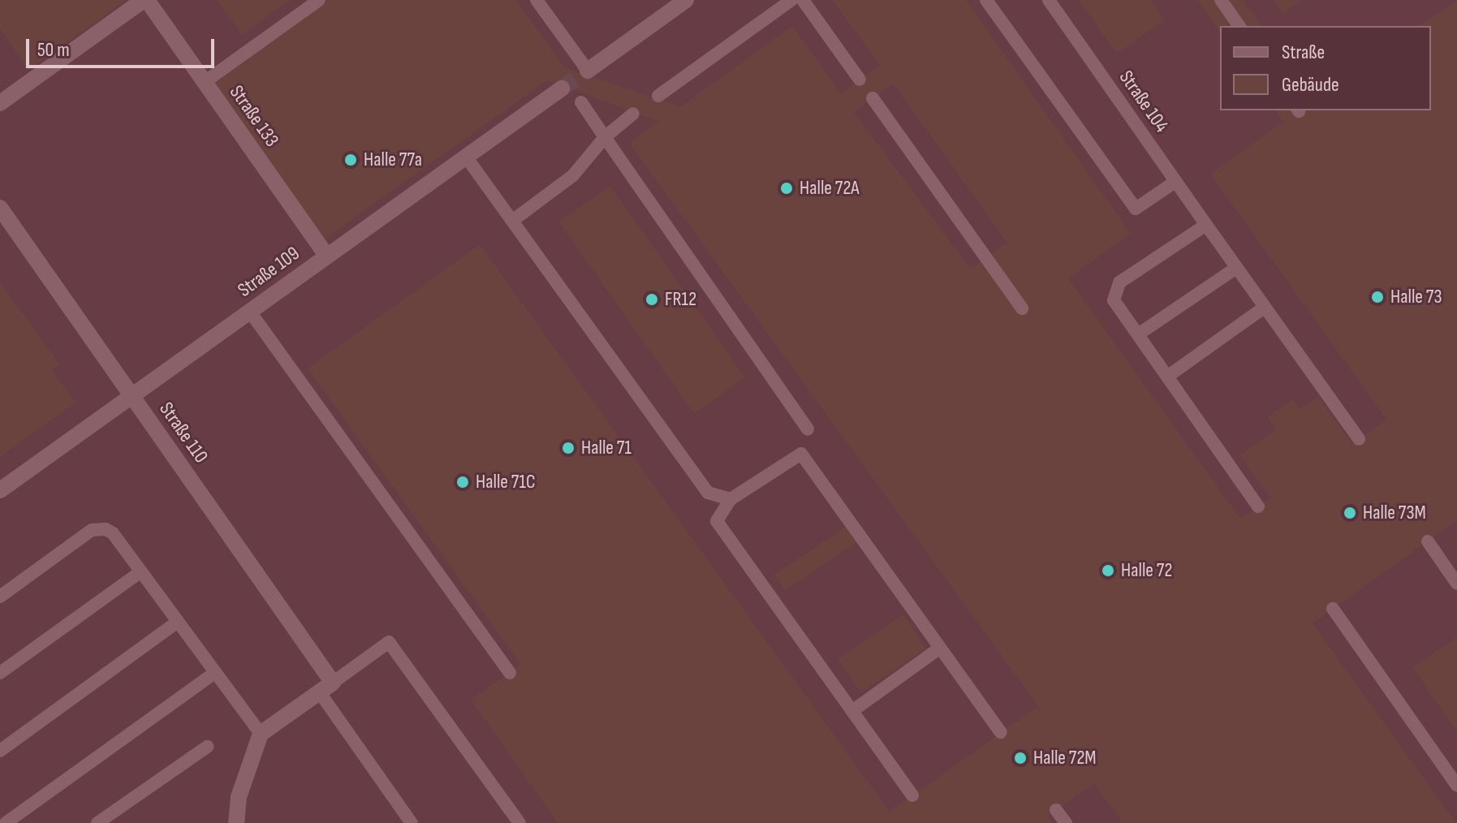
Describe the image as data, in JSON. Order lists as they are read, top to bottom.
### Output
{
  "streets": {
    "street": ["Straße 133", "Straße 109", "Straße 110"],
    "lane": ["Straße 104"]
  },
  "crossings": [
    ["Straße 133", "Straße 109"],
    ["Straße 109", "Straße 110"]
  ],
  "places": [
    "Halle 77a",
    "Halle 72A",
    "Halle 73",
    "FR12",
    "Halle 71",
    "Halle 71C",
    "Halle 73M",
    "Halle 72",
    "Halle 72M"
  ],
  "legend": ["Straße", "Gebäude"],
  "scale_bar": "50 m"
}
